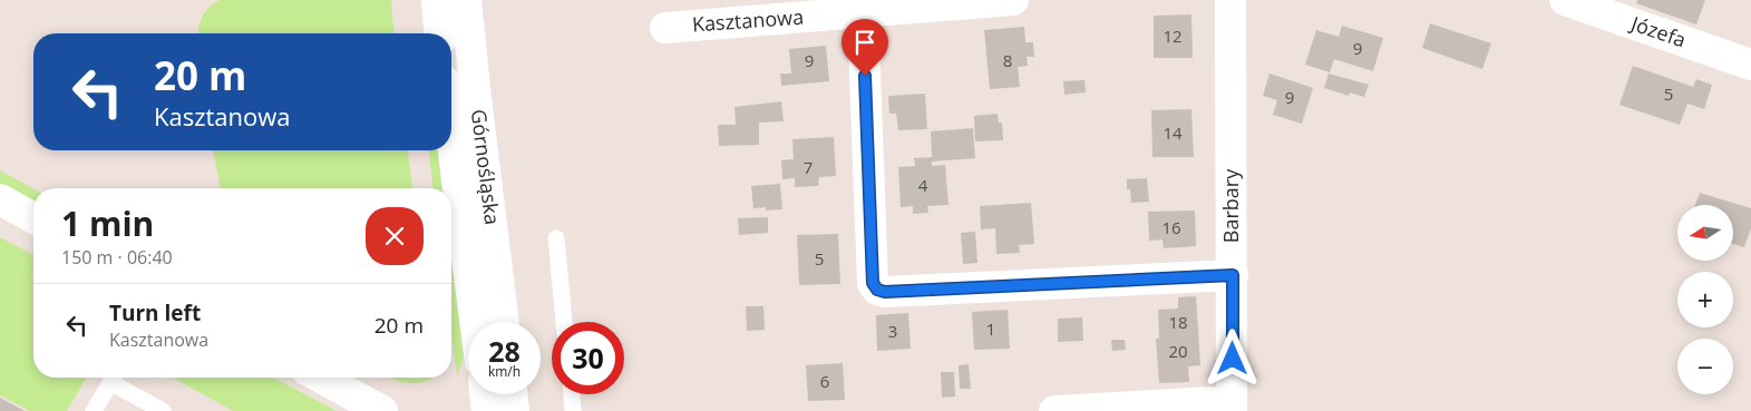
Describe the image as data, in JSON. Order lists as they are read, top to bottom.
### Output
{
  "streets": {
    "street": [
      "Kasztanowa",
      "Józefa",
      "Górnośląska",
      "Barbary"
    ]
  },
  "house_numbers": [
    "12",
    "9",
    "9",
    "8",
    "5",
    "9",
    "14",
    "7",
    "4",
    "16",
    "5",
    "18",
    "1",
    "3",
    "20",
    "6"
  ],
  "north": "left",
  "page": {
    "turn": ["20 m", "Kasztanowa"],
    "heading": ["1 min", "150 m · 06:40"],
    "map_buttons": ["+", "−"],
    "list": [
      {
        "name": "Turn left",
        "note": "Kasztanowa",
        "value": "20 m"
      }
    ],
    "speed": "28 km/h",
    "limit": "30"
  }
}
